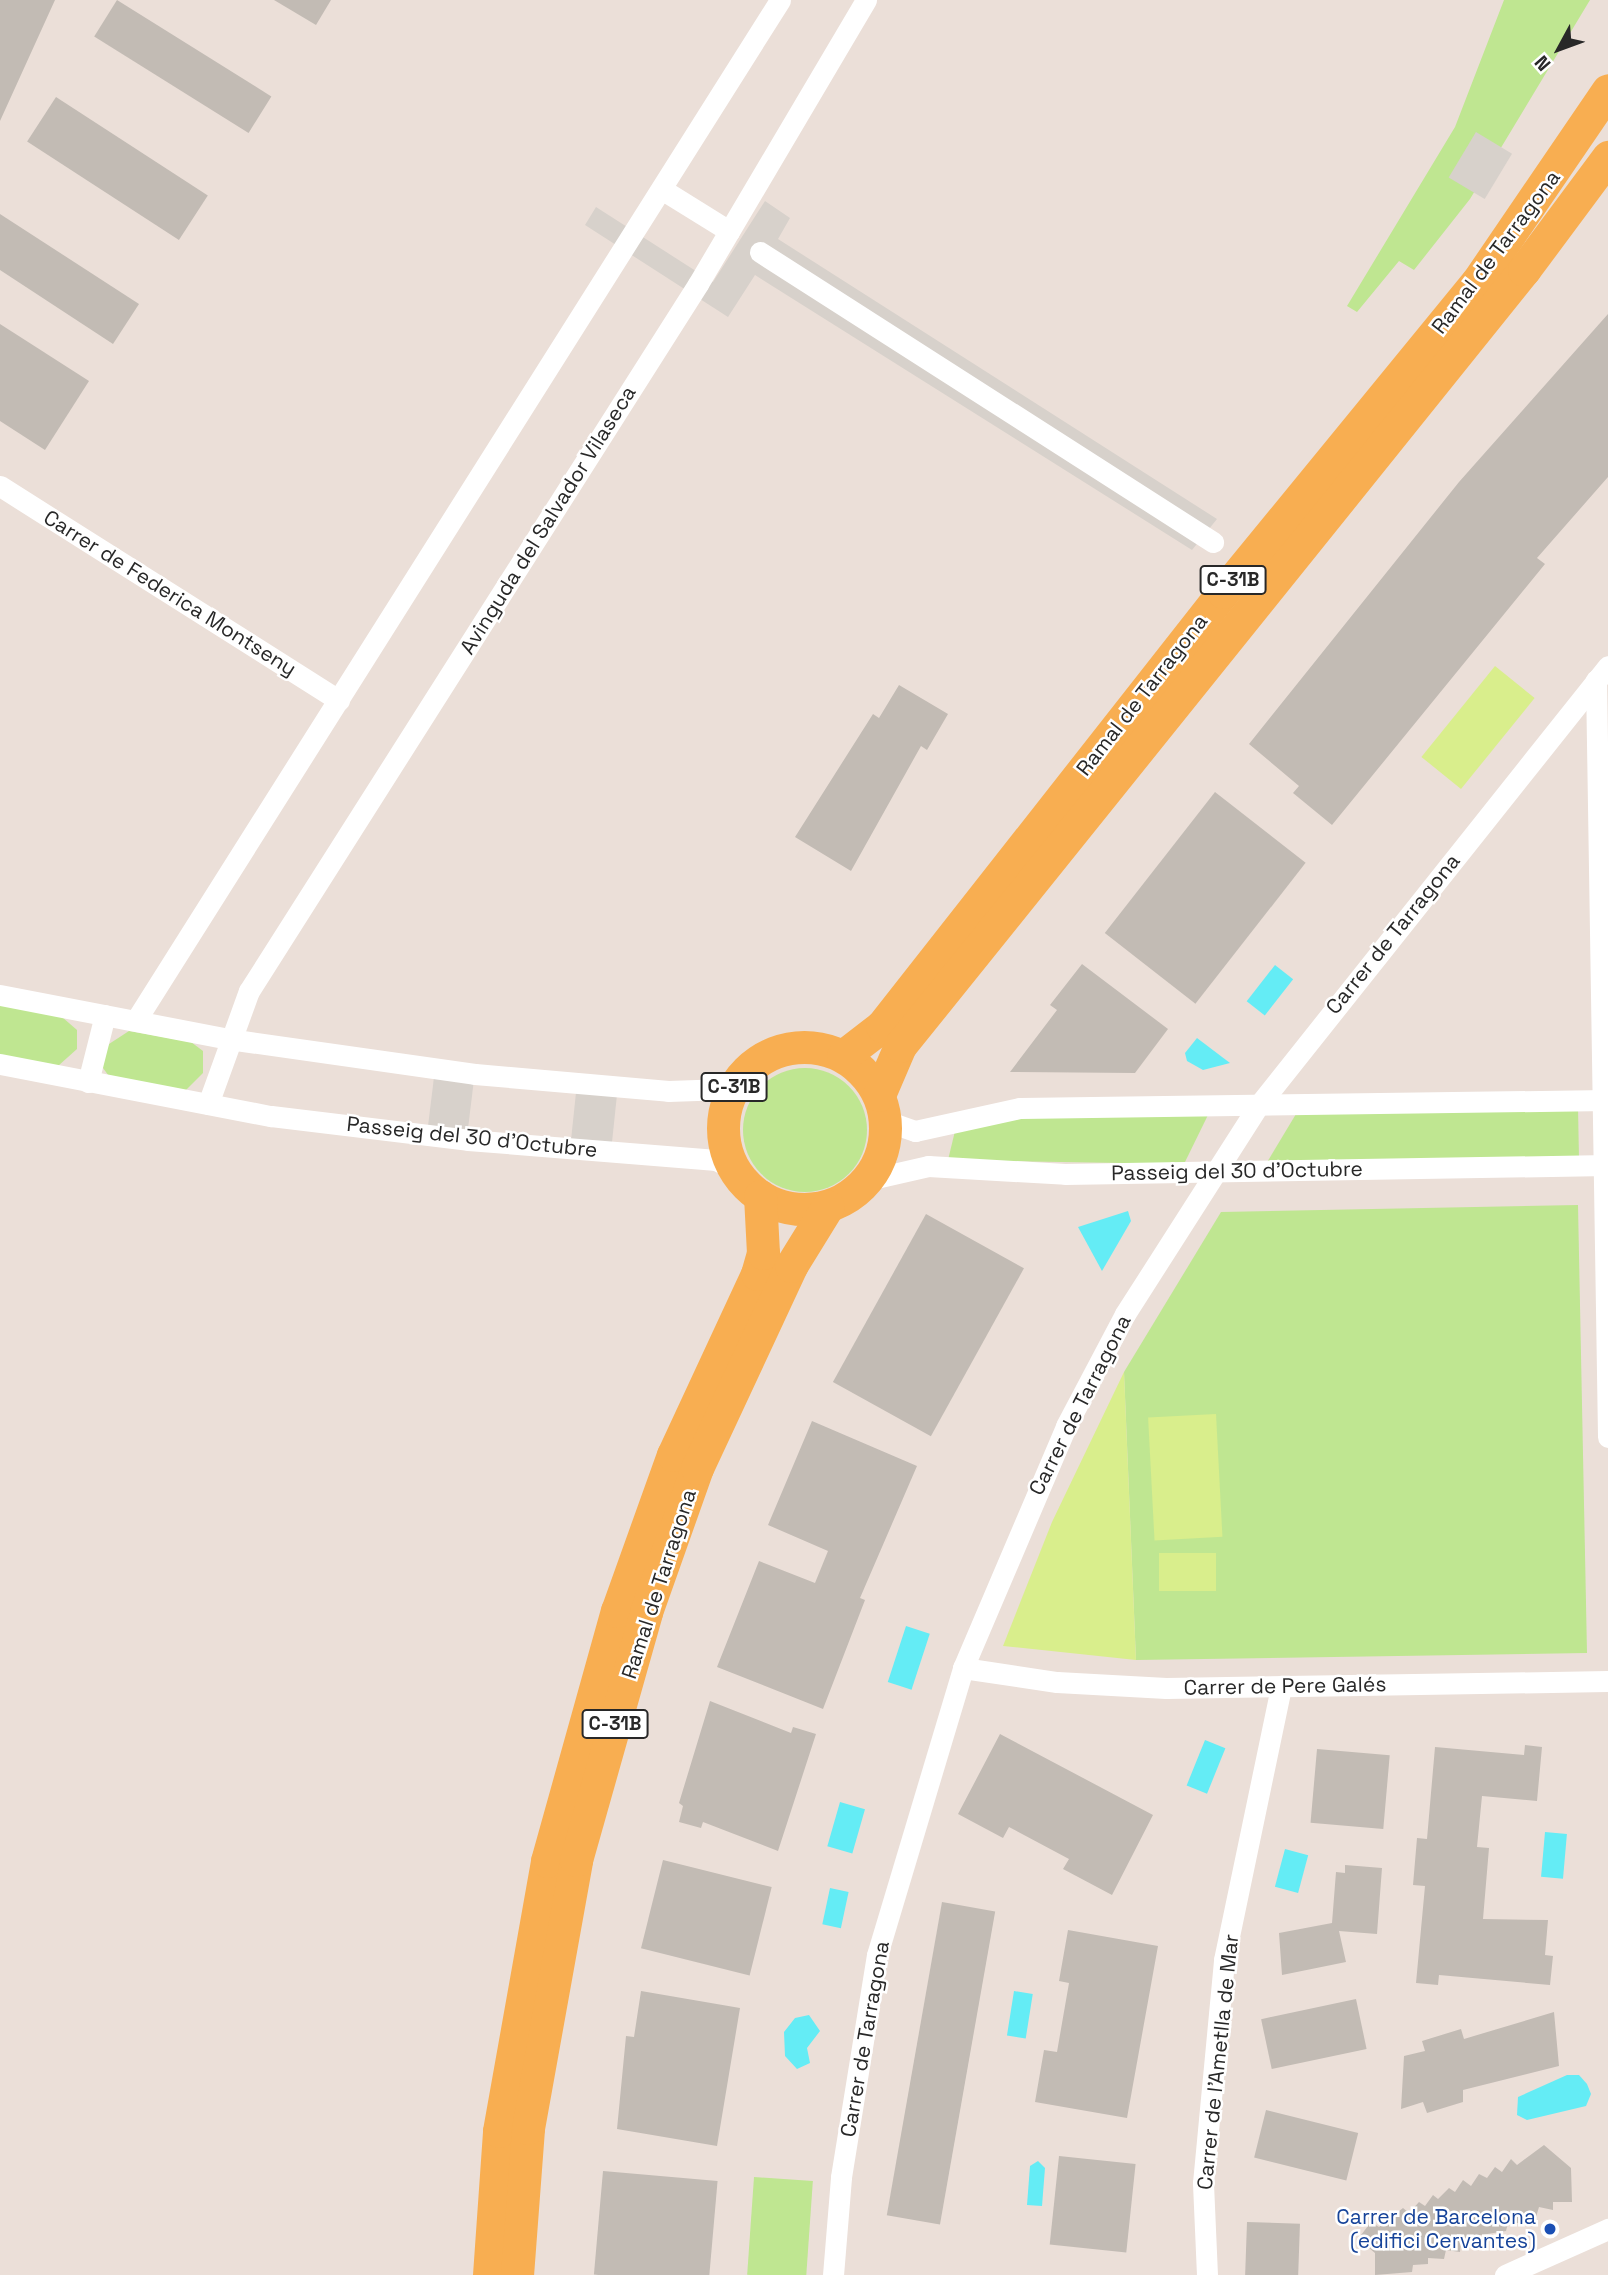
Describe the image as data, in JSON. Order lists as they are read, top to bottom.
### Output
{
  "streets": {
    "main road": ["Ramal de Tarragona", "C-31B"],
    "street": [
      "Avinguda del Salvador Vilaseca",
      "Carrer de Federica Montseny",
      "Carrer de Tarragona",
      "Passeig del 30 d'Octubre",
      "Carrer de Pere Galés",
      "Carrer de l'Ametlla de Mar"
    ]
  },
  "crossings": [
    ["Ramal de Tarragona", "C-31B"],
    ["Ramal de Tarragona", "Passeig del 30 d'Octubre"],
    ["C-31B", "Passeig del 30 d'Octubre"],
    ["Carrer de Tarragona", "Passeig del 30 d'Octubre"],
    ["Carrer de Tarragona", "Carrer de Pere Galés"],
    ["Carrer de Pere Galés", "Carrer de l'Ametlla de Mar"]
  ],
  "places": ["Carrer de Barcelona (edifici Cervantes)"],
  "north": "bottom left"
}
